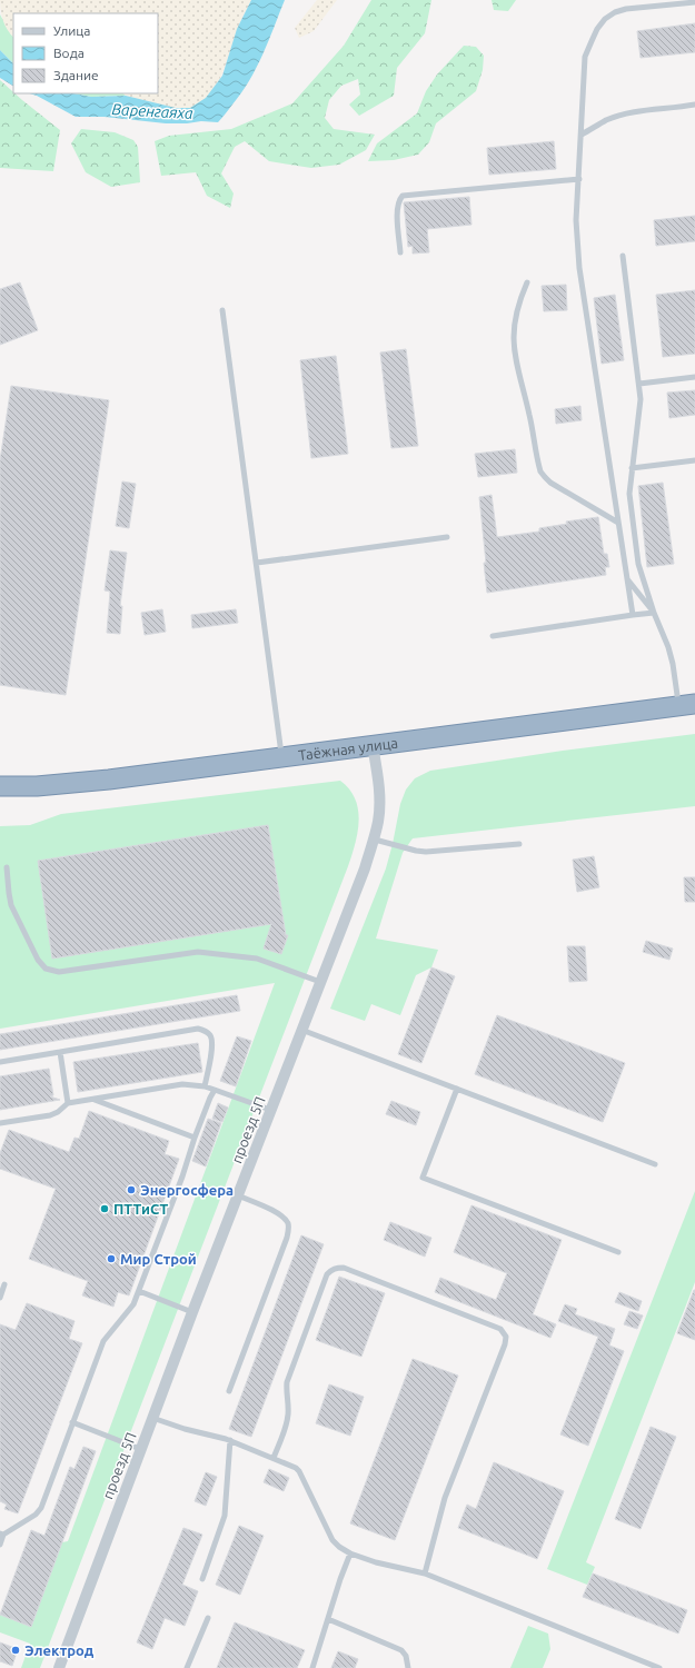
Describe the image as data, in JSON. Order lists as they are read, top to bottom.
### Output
{
  "streets": {
    "highway": ["Таёжная улица"],
    "street": ["проезд 5П"]
  },
  "crossings": [
    ["Таёжная улица", "проезд 5П"]
  ],
  "water": ["Варенгаяха"],
  "places": [
    "Энергосфера",
    "ПТТиСТ",
    "Мир Строй",
    "Электрод"
  ],
  "legend": ["Улица", "Вода", "Здание"]
}
